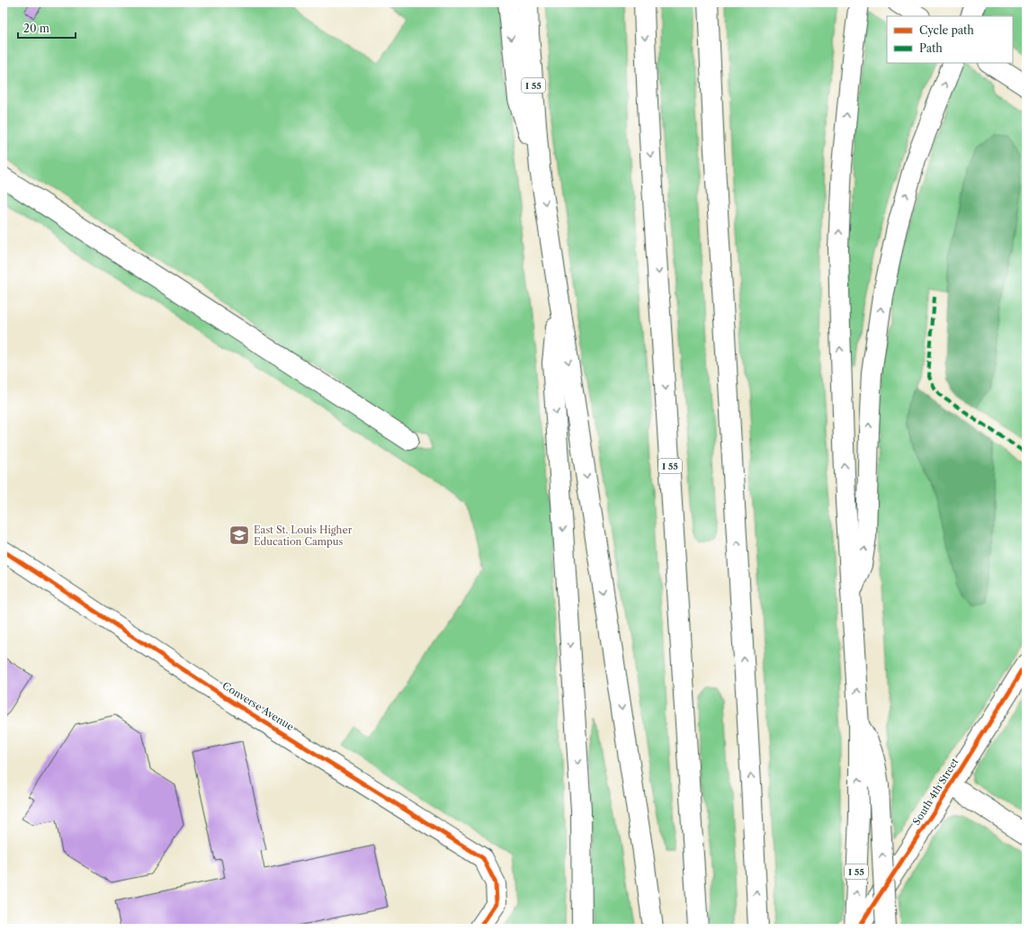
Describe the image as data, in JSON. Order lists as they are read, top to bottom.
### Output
{
  "streets": {
    "main road": ["I 55", "Converse Avenue", "South 4th Street"]
  },
  "places": {
    "school or university": ["East St. Louis Higher Education Campus"]
  },
  "legend": ["Cycle path", "Path"],
  "scale_bar": "20 m"
}
